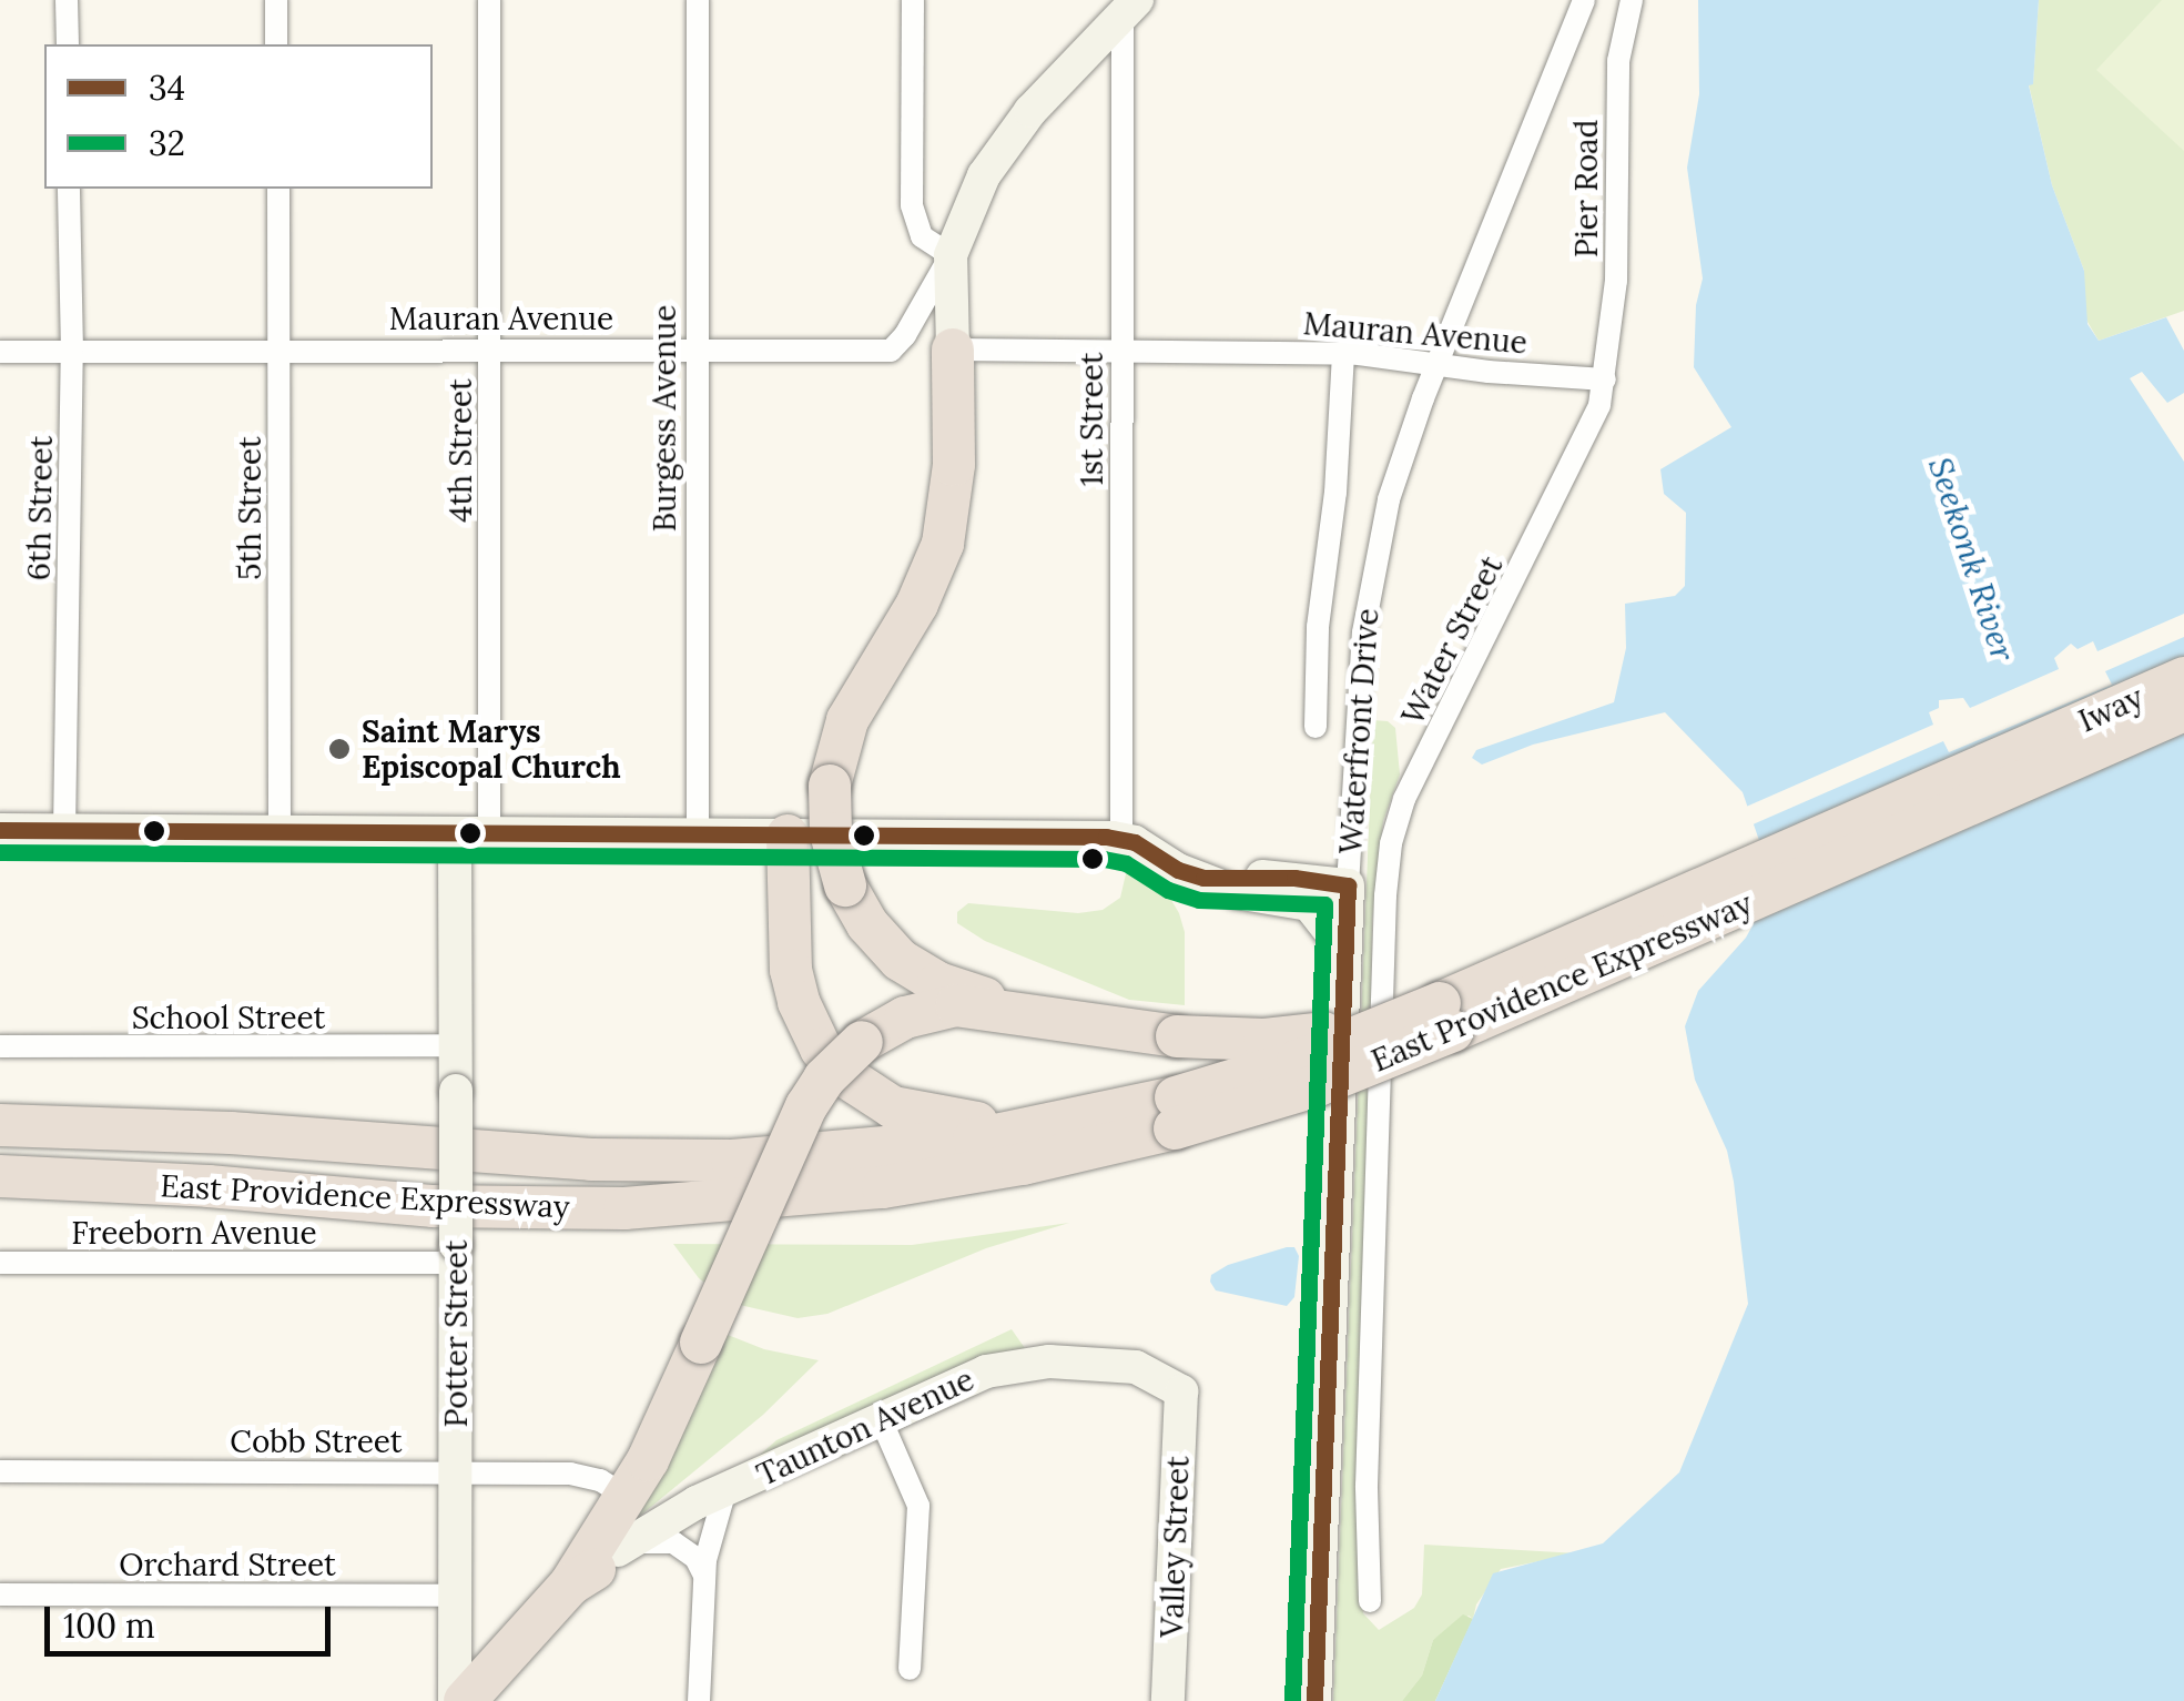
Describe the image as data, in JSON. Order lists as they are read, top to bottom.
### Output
{
  "streets": {
    "highway": ["Iway", "East Providence Expressway", "Taunton Avenue"],
    "main road": ["Waterfront Drive", "Potter Street", "Valley Street"],
    "street": [
      "Pier Road",
      "Mauran Avenue",
      "Burgess Avenue",
      "1st Street",
      "4th Street",
      "6th Street",
      "5th Street",
      "Water Street",
      "School Street",
      "Freeborn Avenue",
      "Cobb Street",
      "Orchard Street"
    ]
  },
  "crossings": [
    ["Pier Road", "Mauran Avenue"],
    ["Pier Road", "Water Street"],
    ["Mauran Avenue", "Burgess Avenue"],
    ["Mauran Avenue", "1st Street"],
    ["Mauran Avenue", "4th Street"],
    ["Mauran Avenue", "6th Street"],
    ["Mauran Avenue", "5th Street"],
    ["Mauran Avenue", "Water Street"],
    ["Mauran Avenue", "Waterfront Drive"],
    ["Iway", "East Providence Expressway"],
    ["School Street", "Potter Street"],
    ["Freeborn Avenue", "Potter Street"],
    ["Potter Street", "Cobb Street"],
    ["Potter Street", "Orchard Street"],
    ["Taunton Avenue", "Cobb Street"],
    ["Taunton Avenue", "Valley Street"]
  ],
  "water": ["Seekonk River"],
  "places": ["Saint Marys Episcopal Church"],
  "lines": ["transit line 34", "transit line 32"],
  "legend": ["34", "32"],
  "scale_bar": "100 m"
}
